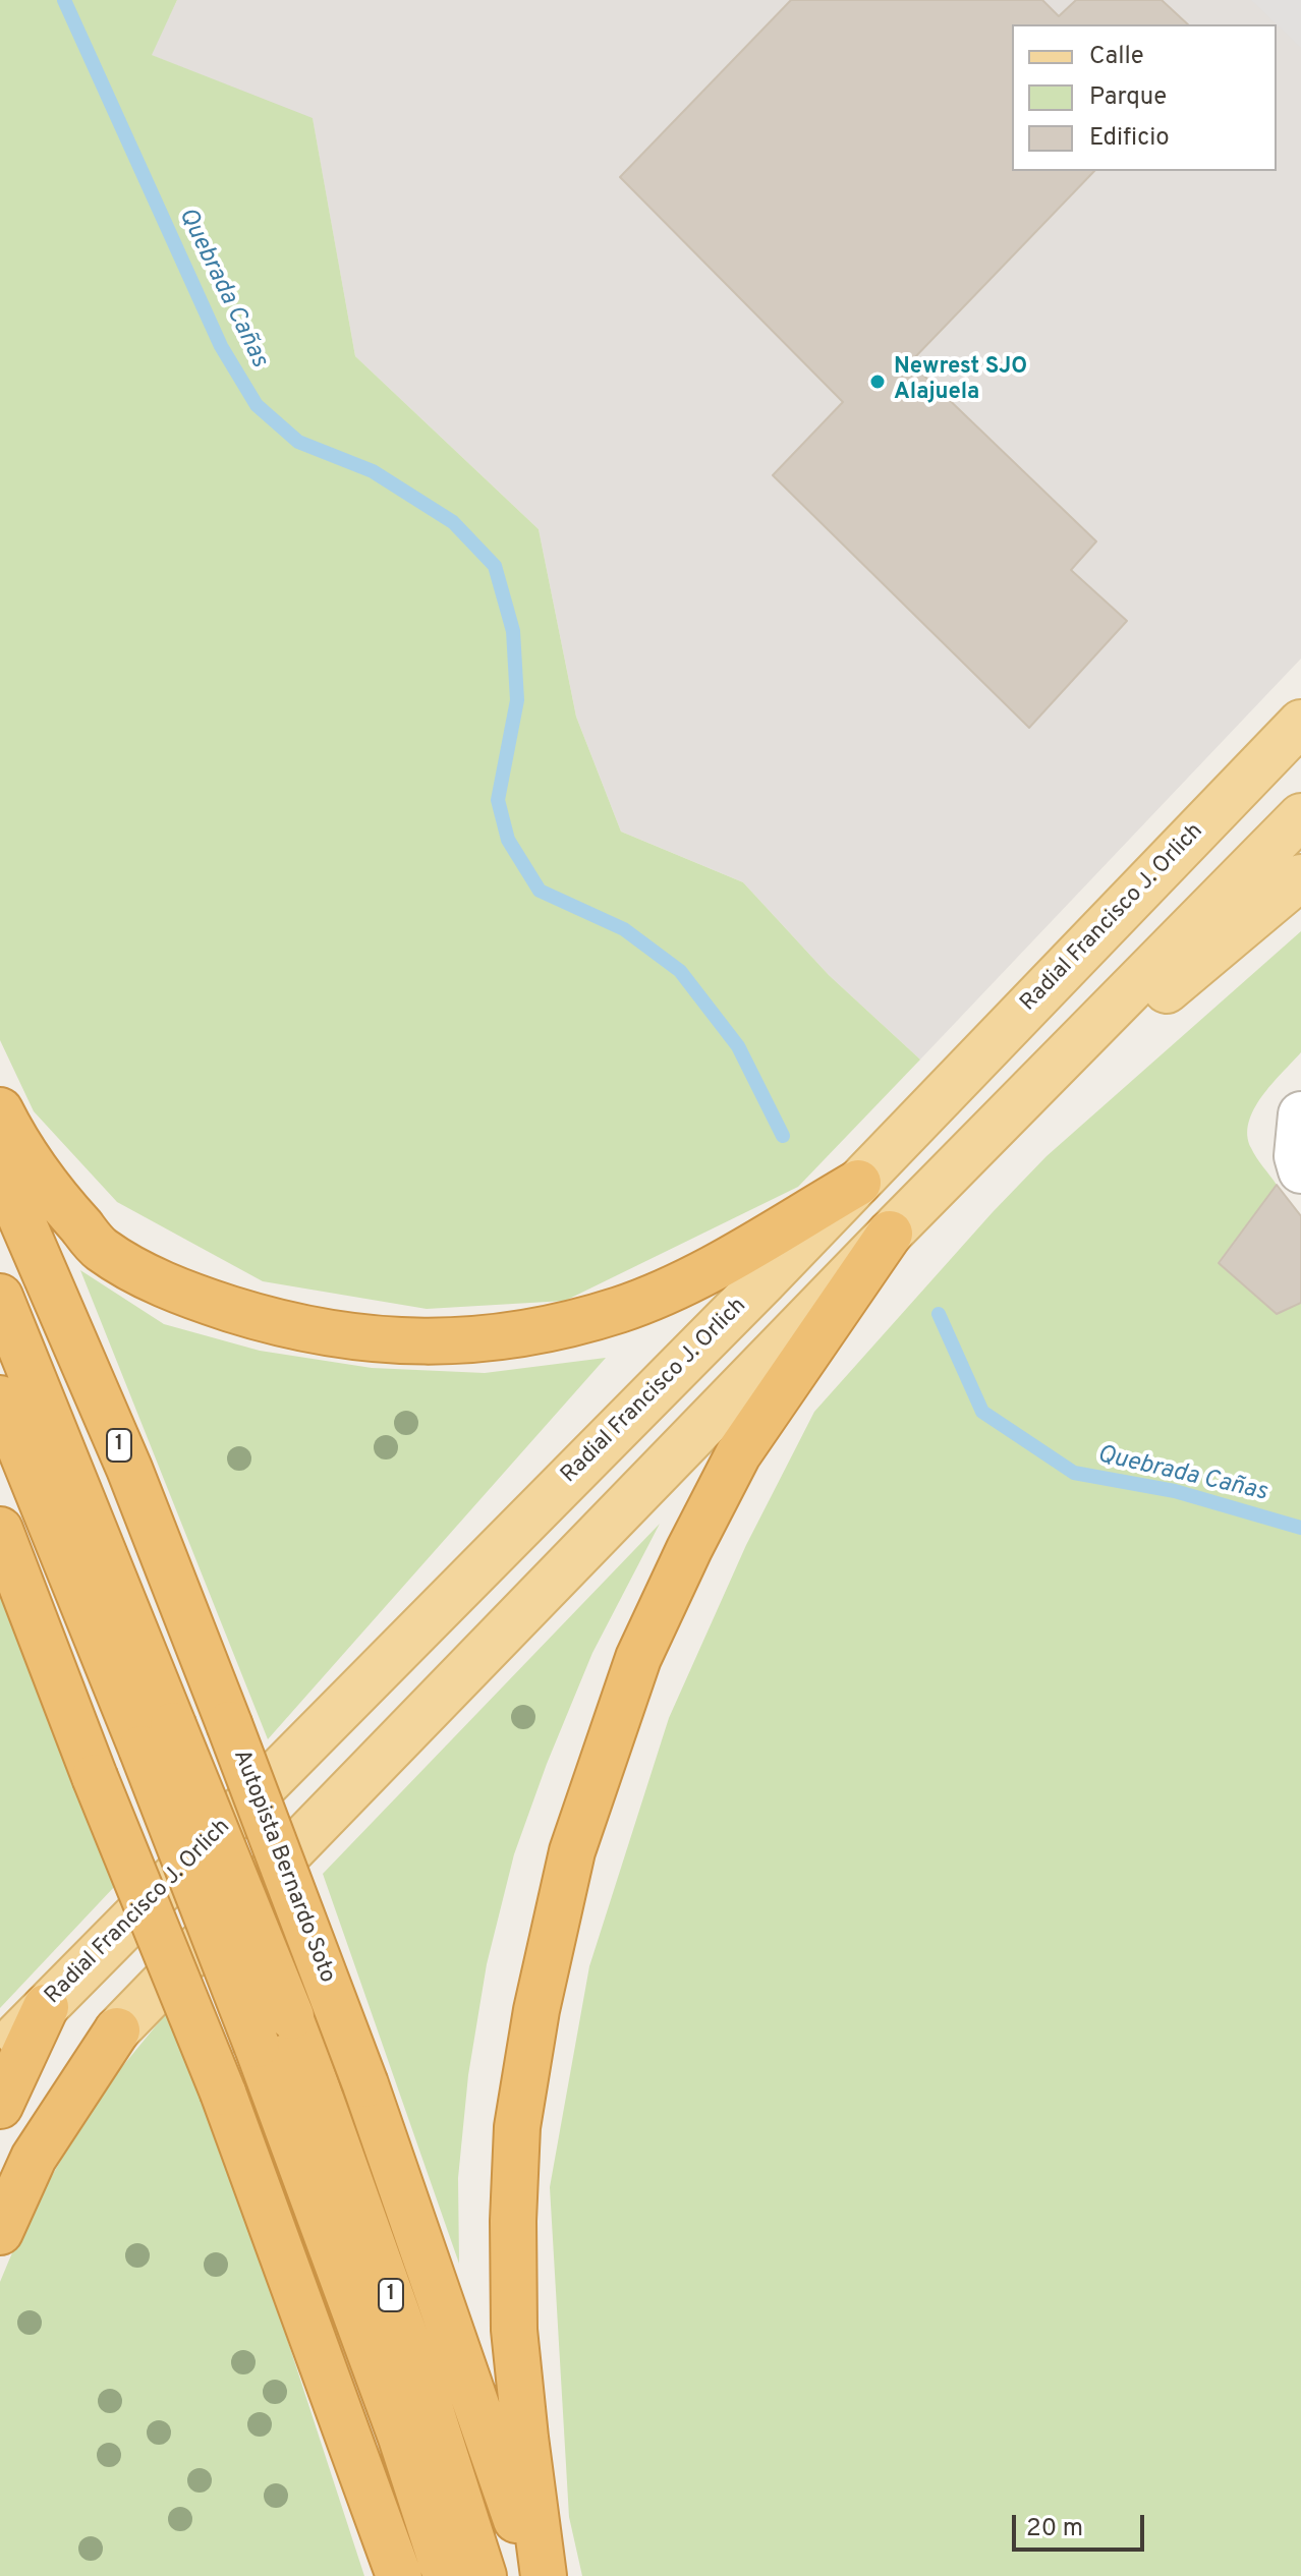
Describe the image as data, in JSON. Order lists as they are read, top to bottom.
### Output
{
  "streets": {
    "highway": ["1", "Autopista Bernardo Soto"],
    "main road": ["Radial Francisco J. Orlich"]
  },
  "water": ["Quebrada Cañas"],
  "places": ["Newrest SJO Alajuela"],
  "legend": ["Calle", "Parque", "Edificio"],
  "scale_bar": "20 m"
}
